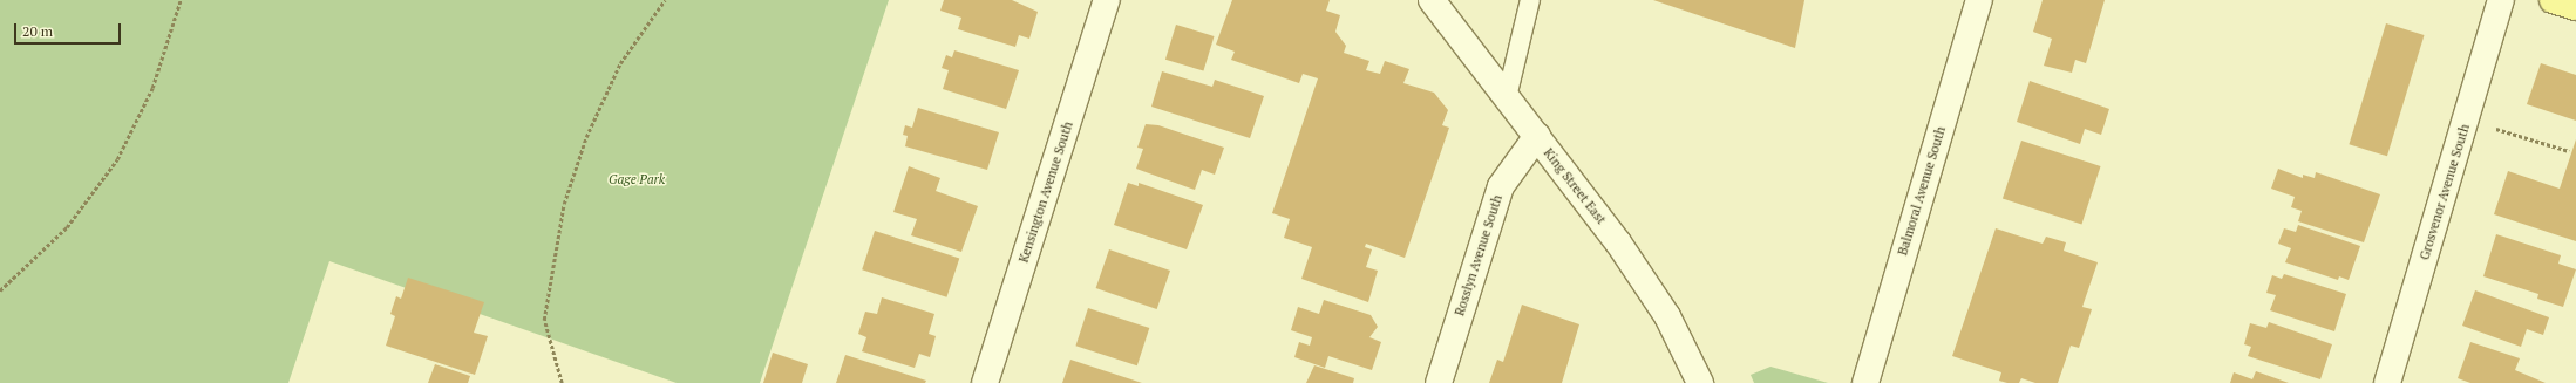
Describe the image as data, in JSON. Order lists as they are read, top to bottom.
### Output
{
  "streets": {
    "street": [
      "King Street East",
      "Balmoral Avenue South",
      "Kensington Avenue South",
      "Grosvenor Avenue South",
      "Rosslyn Avenue South"
    ]
  },
  "crossings": [
    ["King Street East", "Rosslyn Avenue South"]
  ],
  "parks": ["Gage Park"],
  "scale_bar": "20 m"
}
